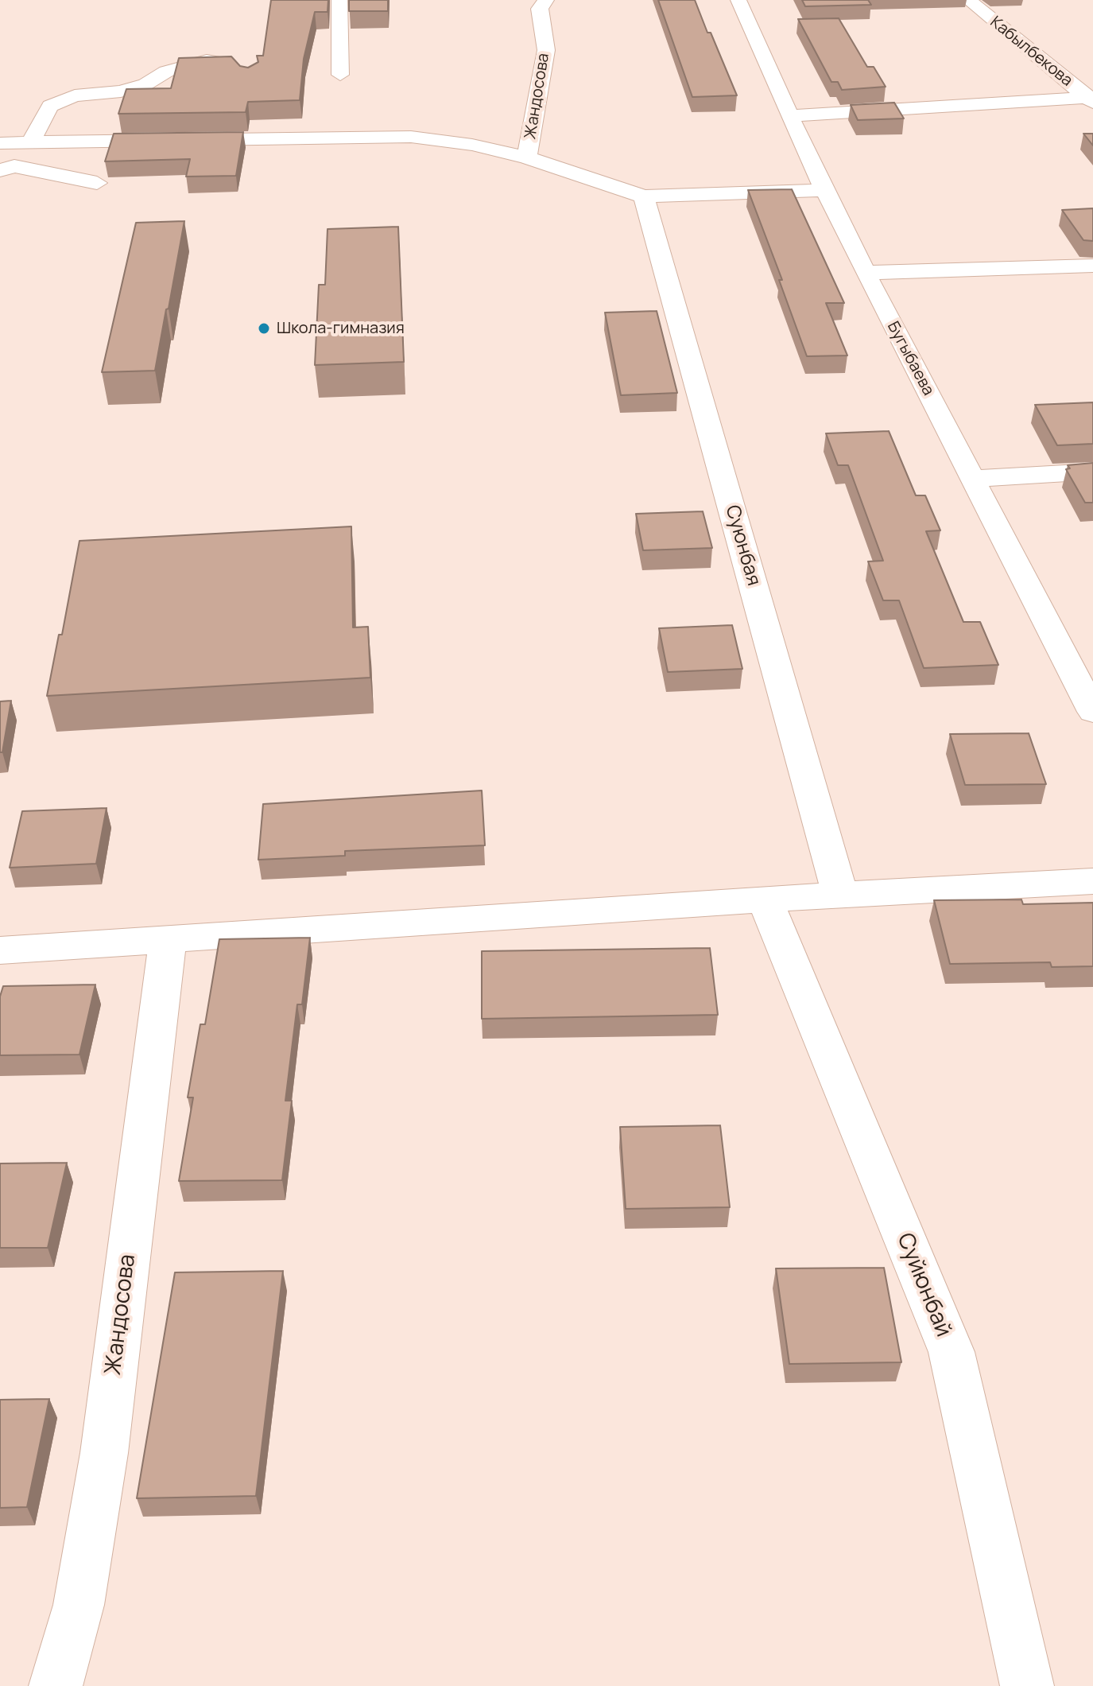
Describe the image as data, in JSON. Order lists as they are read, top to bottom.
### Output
{
  "streets": {
    "street": [
      "Кабылбекова",
      "Жандосова",
      "Бугыбаева",
      "Суюнбая",
      "Суйюнбай"
    ]
  },
  "places": ["Школа-гимназия"]
}
